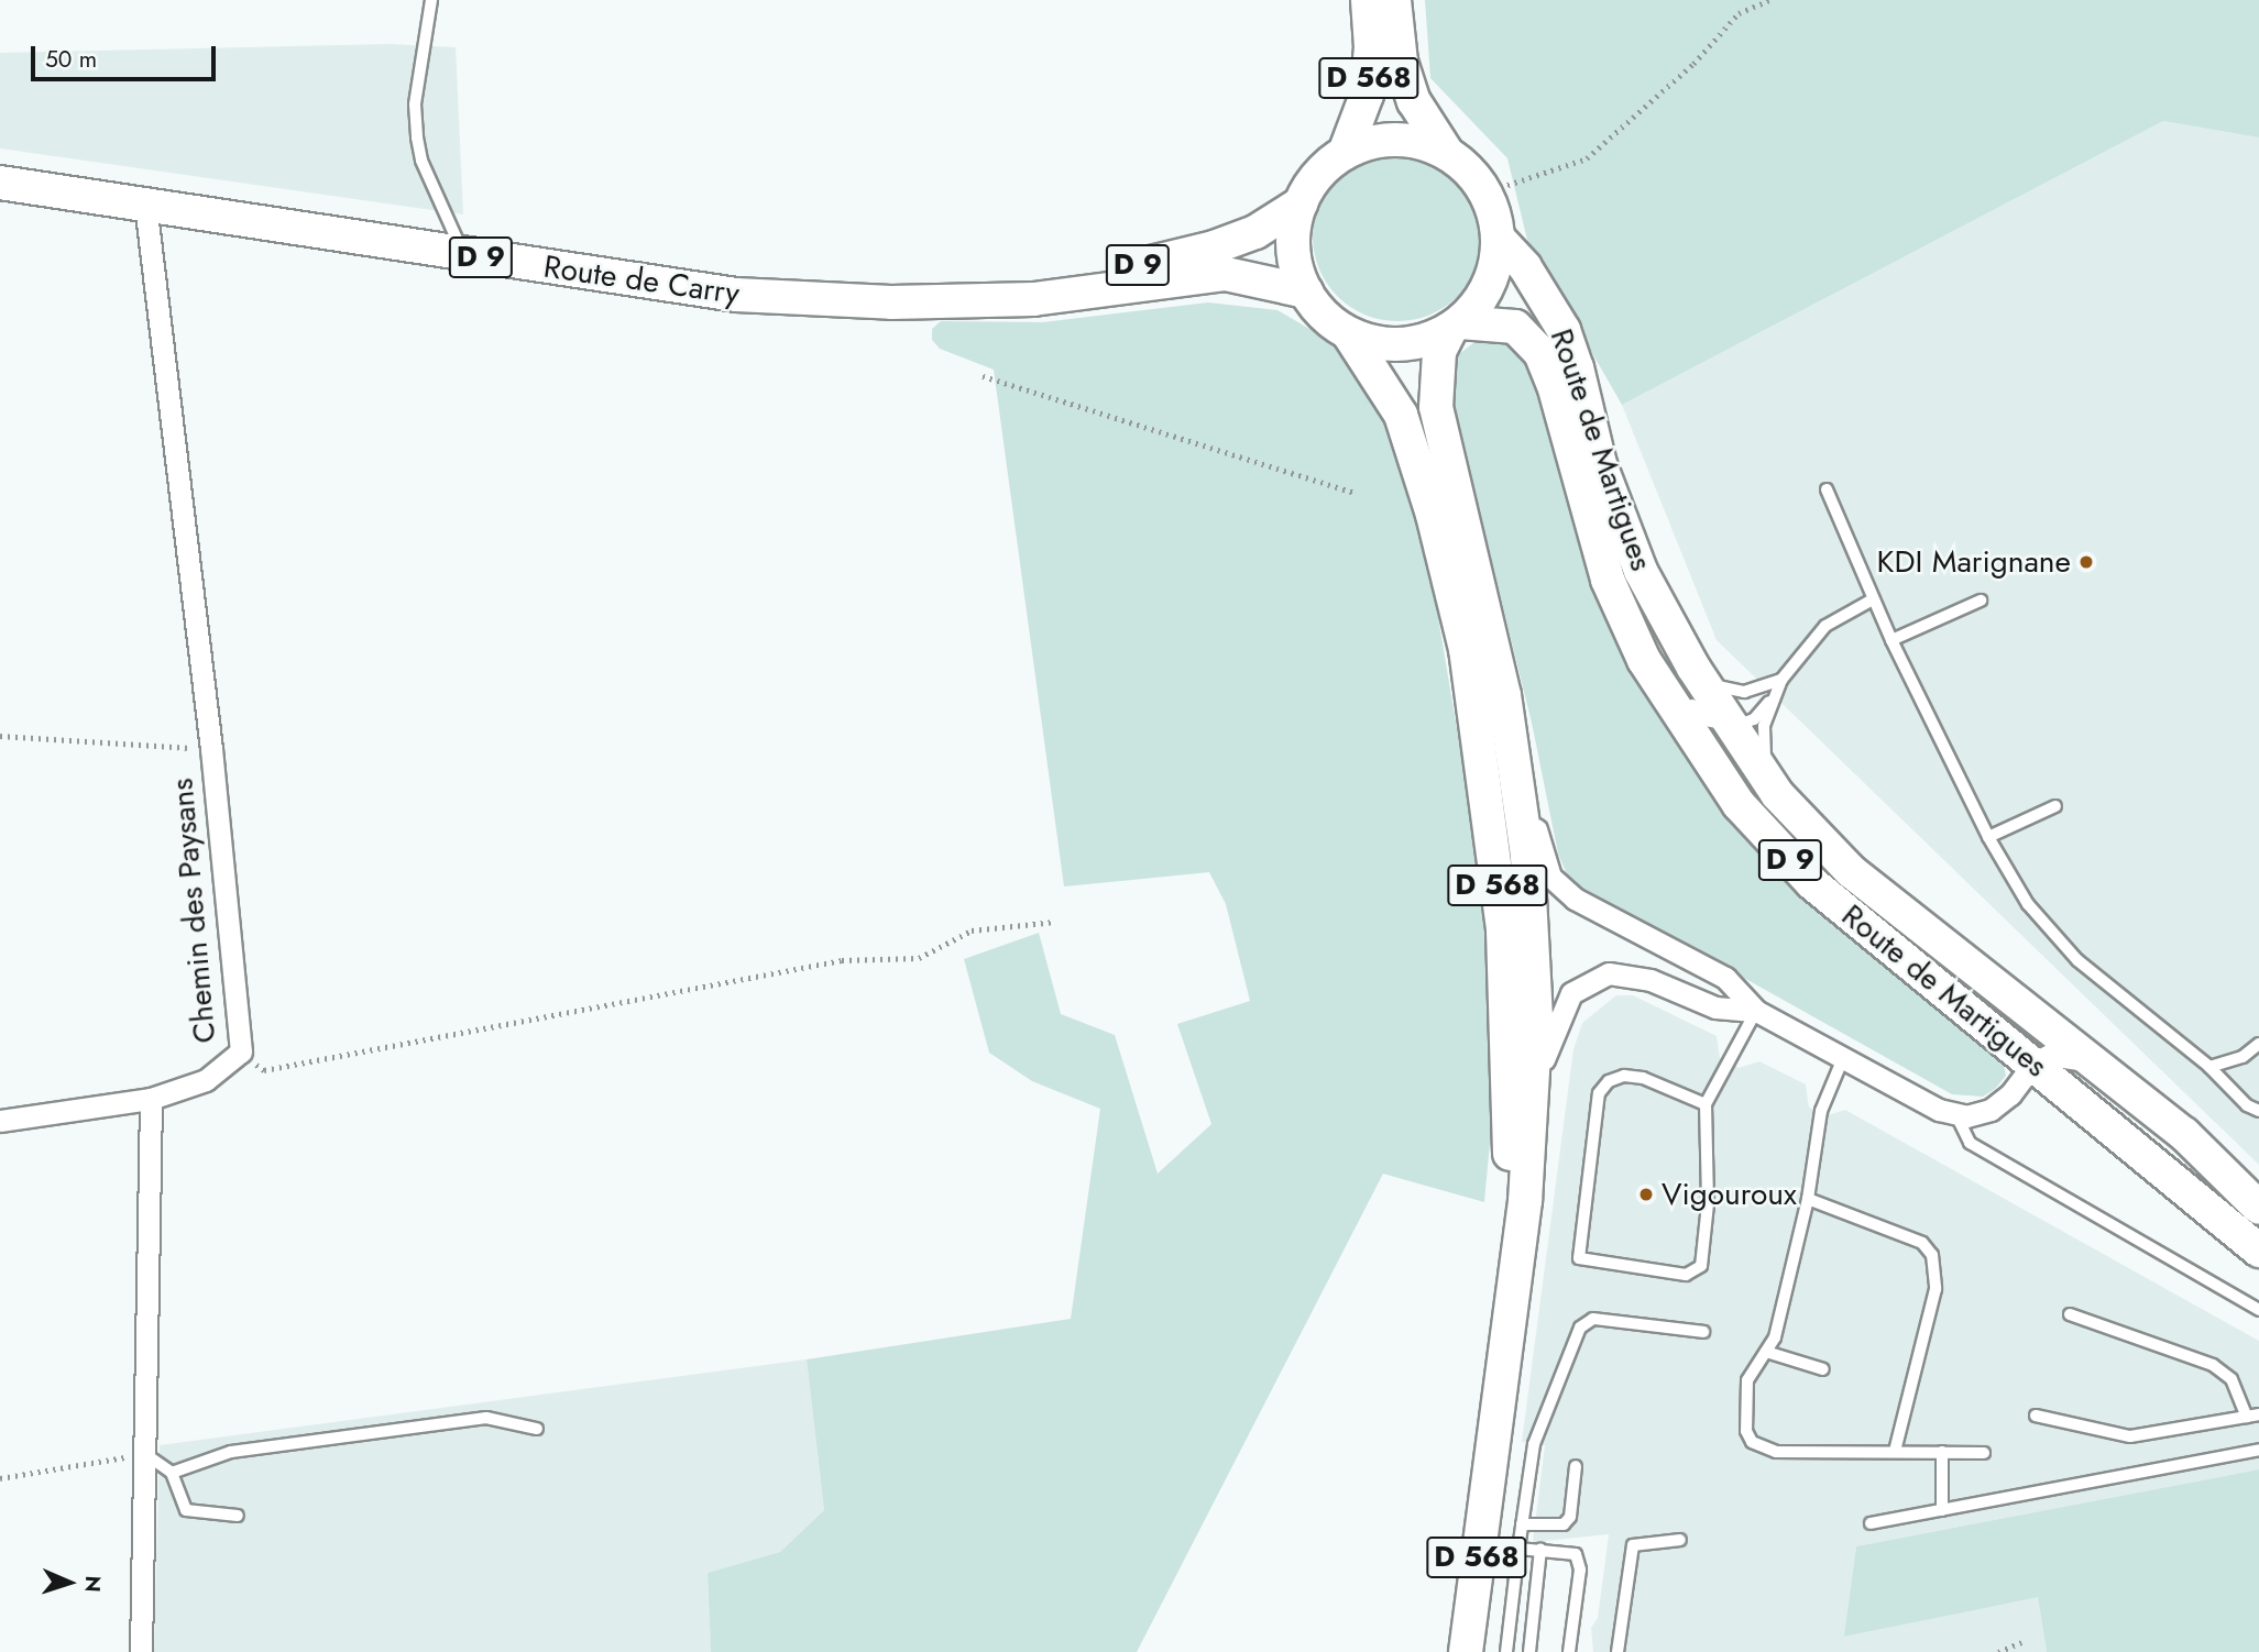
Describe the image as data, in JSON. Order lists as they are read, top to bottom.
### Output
{
  "streets": {
    "main road": [
      "D 568",
      "D 9",
      "Route de Carry",
      "Route de Martigues"
    ],
    "street": ["Chemin des Paysans"]
  },
  "crossings": [
    ["D 568", "Route de Carry"],
    ["D 568", "Route de Martigues"],
    ["Route de Carry", "Route de Martigues"],
    ["Route de Carry", "Chemin des Paysans"]
  ],
  "places": ["KDI Marignane", "Vigouroux"],
  "scale_bar": "50 m",
  "north": "right"
}
